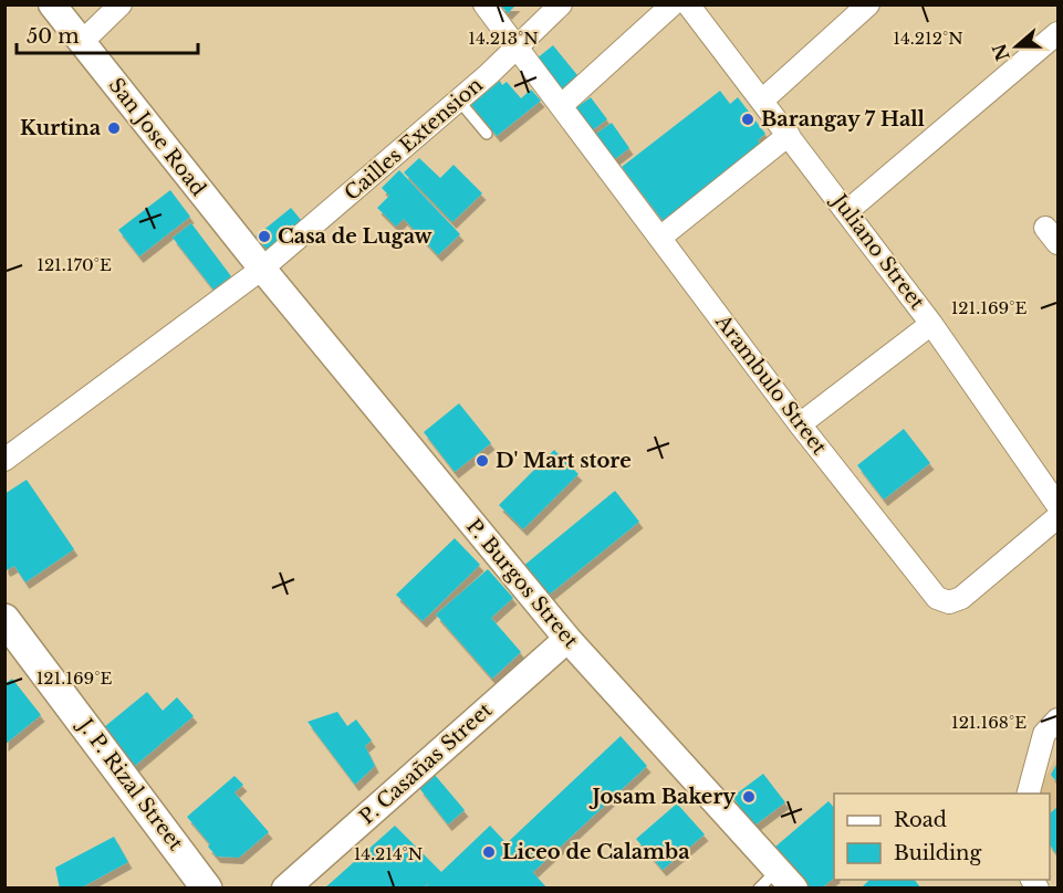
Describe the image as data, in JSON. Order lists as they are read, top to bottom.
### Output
{
  "streets": {
    "main road": ["J. P. Rizal Street"],
    "street": [
      "San Jose Road",
      "Cailles Extension",
      "Juliano Street",
      "Arambulo Street",
      "P. Burgos Street",
      "P. Casañas Street"
    ]
  },
  "crossings": [
    ["San Jose Road", "Cailles Extension"],
    ["San Jose Road", "P. Burgos Street"],
    ["Cailles Extension", "Arambulo Street"],
    ["Cailles Extension", "P. Burgos Street"],
    ["P. Burgos Street", "P. Casañas Street"]
  ],
  "places": [
    "Barangay 7 Hall",
    "Kurtina",
    "Casa de Lugaw",
    "D' Mart store",
    "Josam Bakery",
    "Liceo de Calamba"
  ],
  "legend": ["Road", "Building"],
  "scale_bar": "50 m",
  "north": "left",
  "coordinates": [
    "14.213°N",
    "14.212°N",
    "121.170°E",
    "121.169°E",
    "121.168°E",
    "14.214°N"
  ]
}
